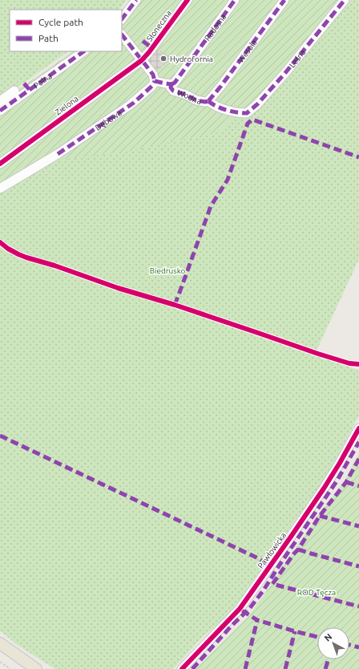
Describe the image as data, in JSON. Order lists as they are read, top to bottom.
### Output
{
  "streets": {
    "street": [
      "Słoneczna",
      "Radosna",
      "Wesoła",
      "Leśna",
      "Polna",
      "Wodna",
      "Zielona",
      "Dębowa",
      "Pawłowicka"
    ]
  },
  "crossings": [
    ["Słoneczna", "Zielona"],
    ["Radosna", "Wodna"],
    ["Wesoła", "Wodna"],
    ["Leśna", "Wodna"],
    ["Wodna", "Dębowa"]
  ],
  "parks": ["Biedrusko", "ROD Tęcza"],
  "places": ["Hydrofornia"],
  "legend": ["Cycle path", "Path"],
  "north": "top left"
}
